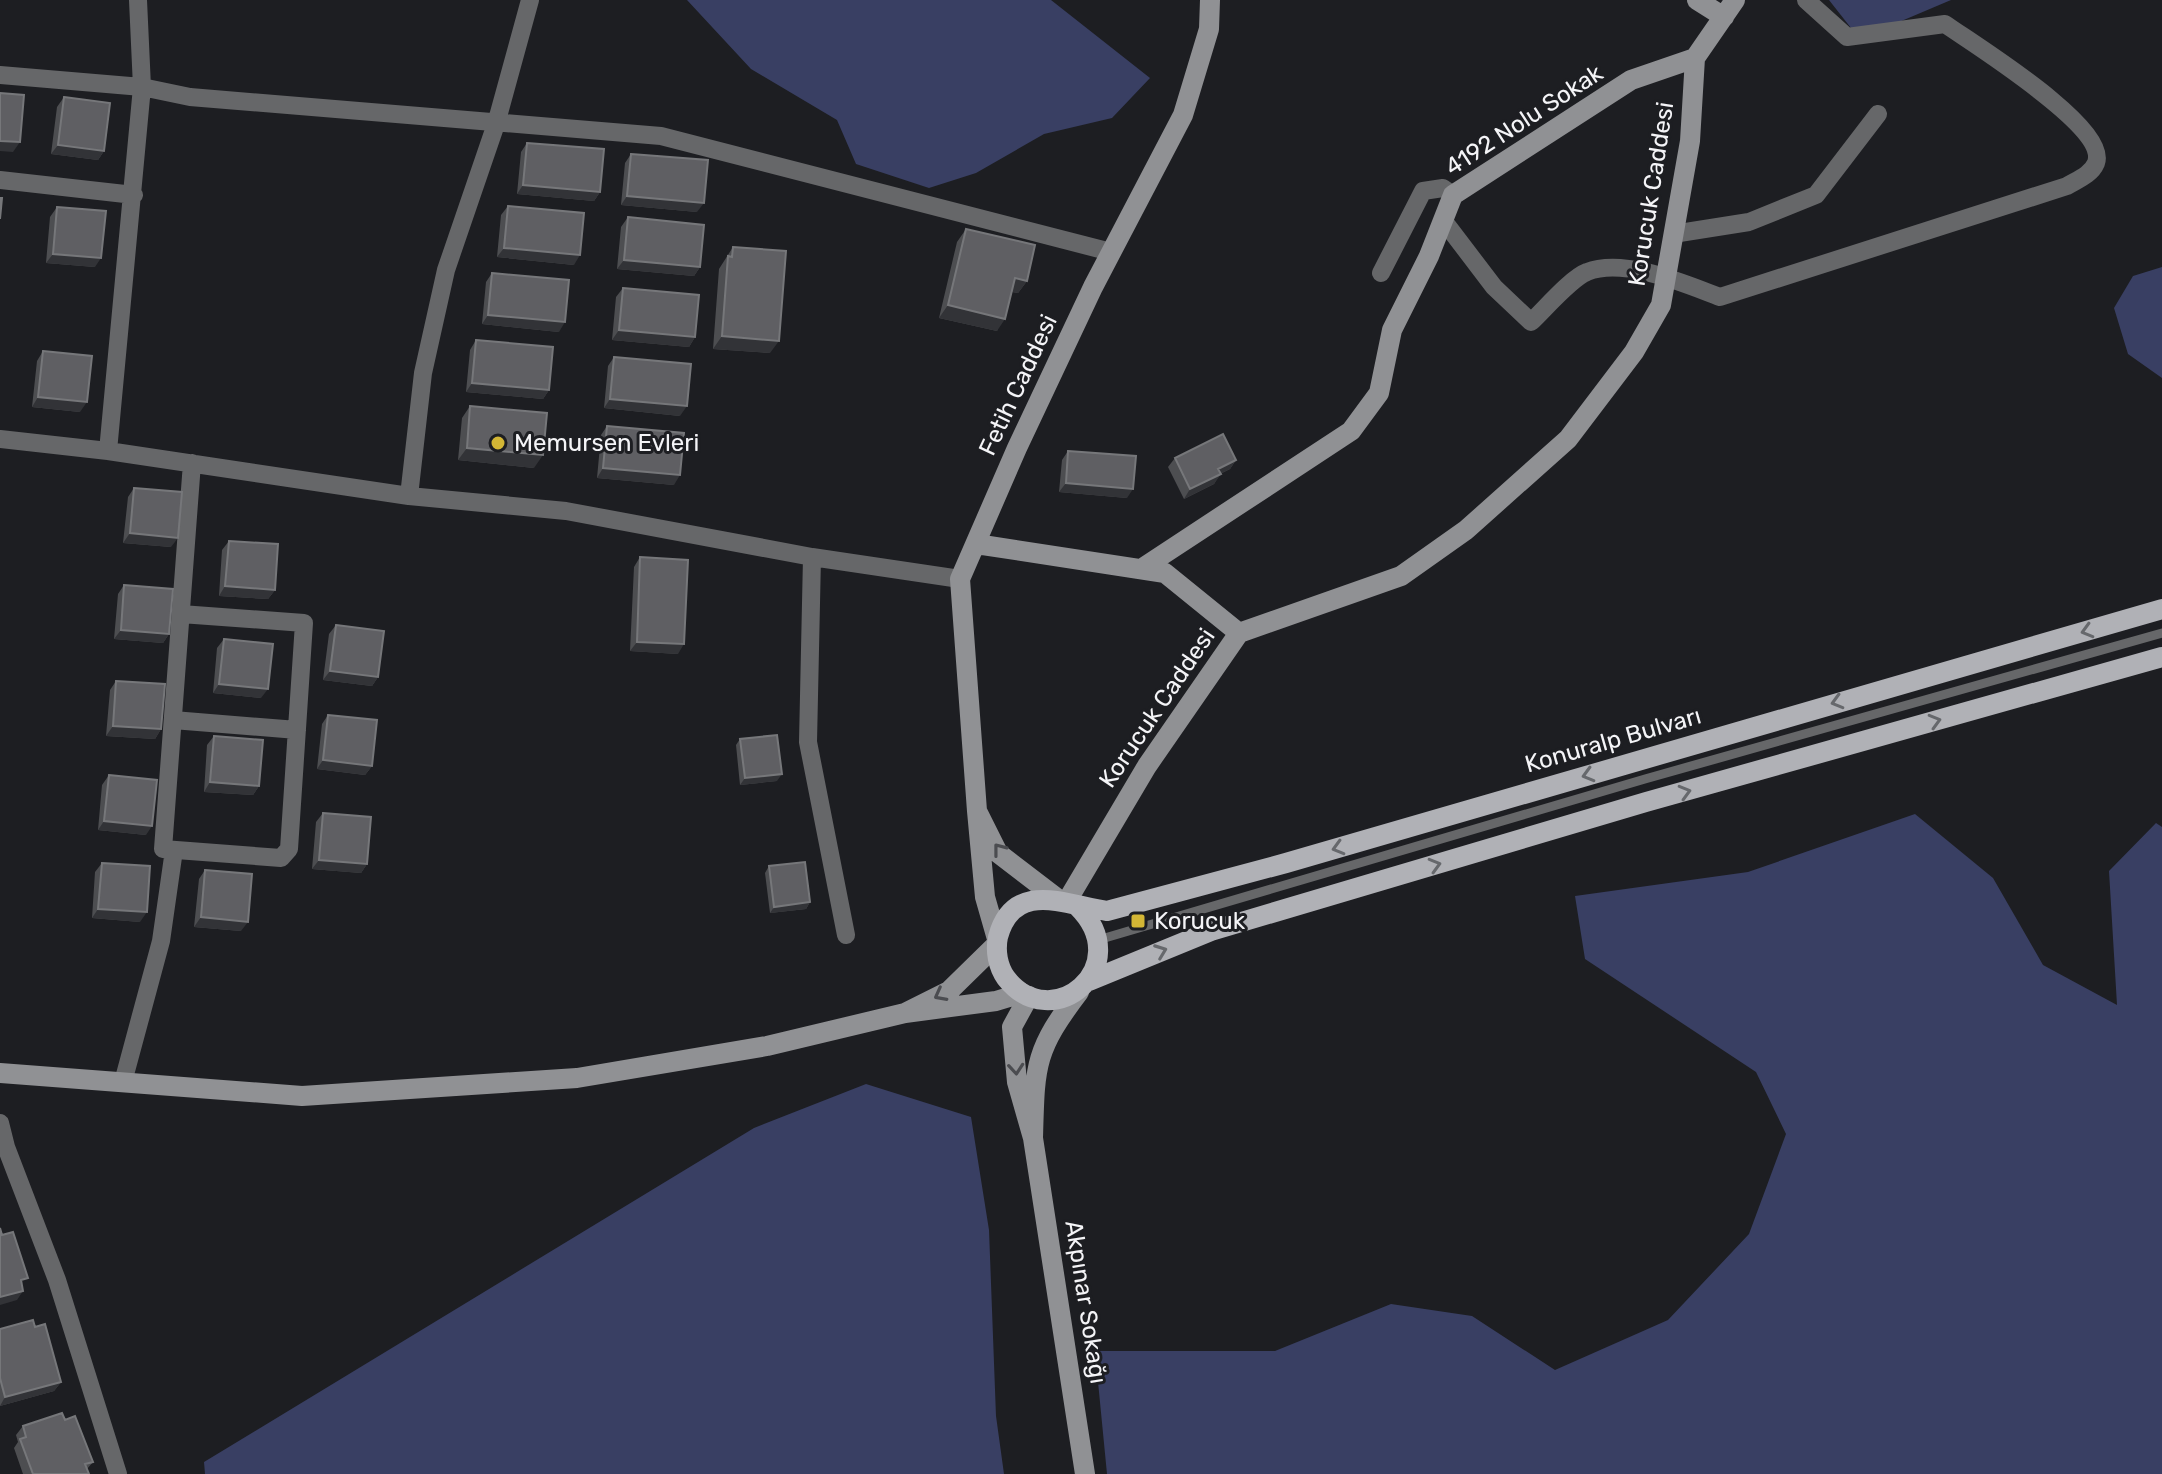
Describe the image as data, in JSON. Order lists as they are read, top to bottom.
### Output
{
  "streets": {
    "main road": ["Konuralp Bulvarı"],
    "street": [
      "4192 Nolu Sokak",
      "Korucuk Caddesi",
      "Fetih Caddesi",
      "Akpınar Sokağı"
    ]
  },
  "crossings": [
    ["4192 Nolu Sokak", "Korucuk Caddesi"],
    ["Korucuk Caddesi", "Konuralp Bulvarı"],
    ["Korucuk Caddesi", "Akpınar Sokağı"],
    ["Konuralp Bulvarı", "Akpınar Sokağı"]
  ],
  "places": {
    "other": ["Memursen Evleri"],
    "transit": ["Korucuk"]
  }
}
